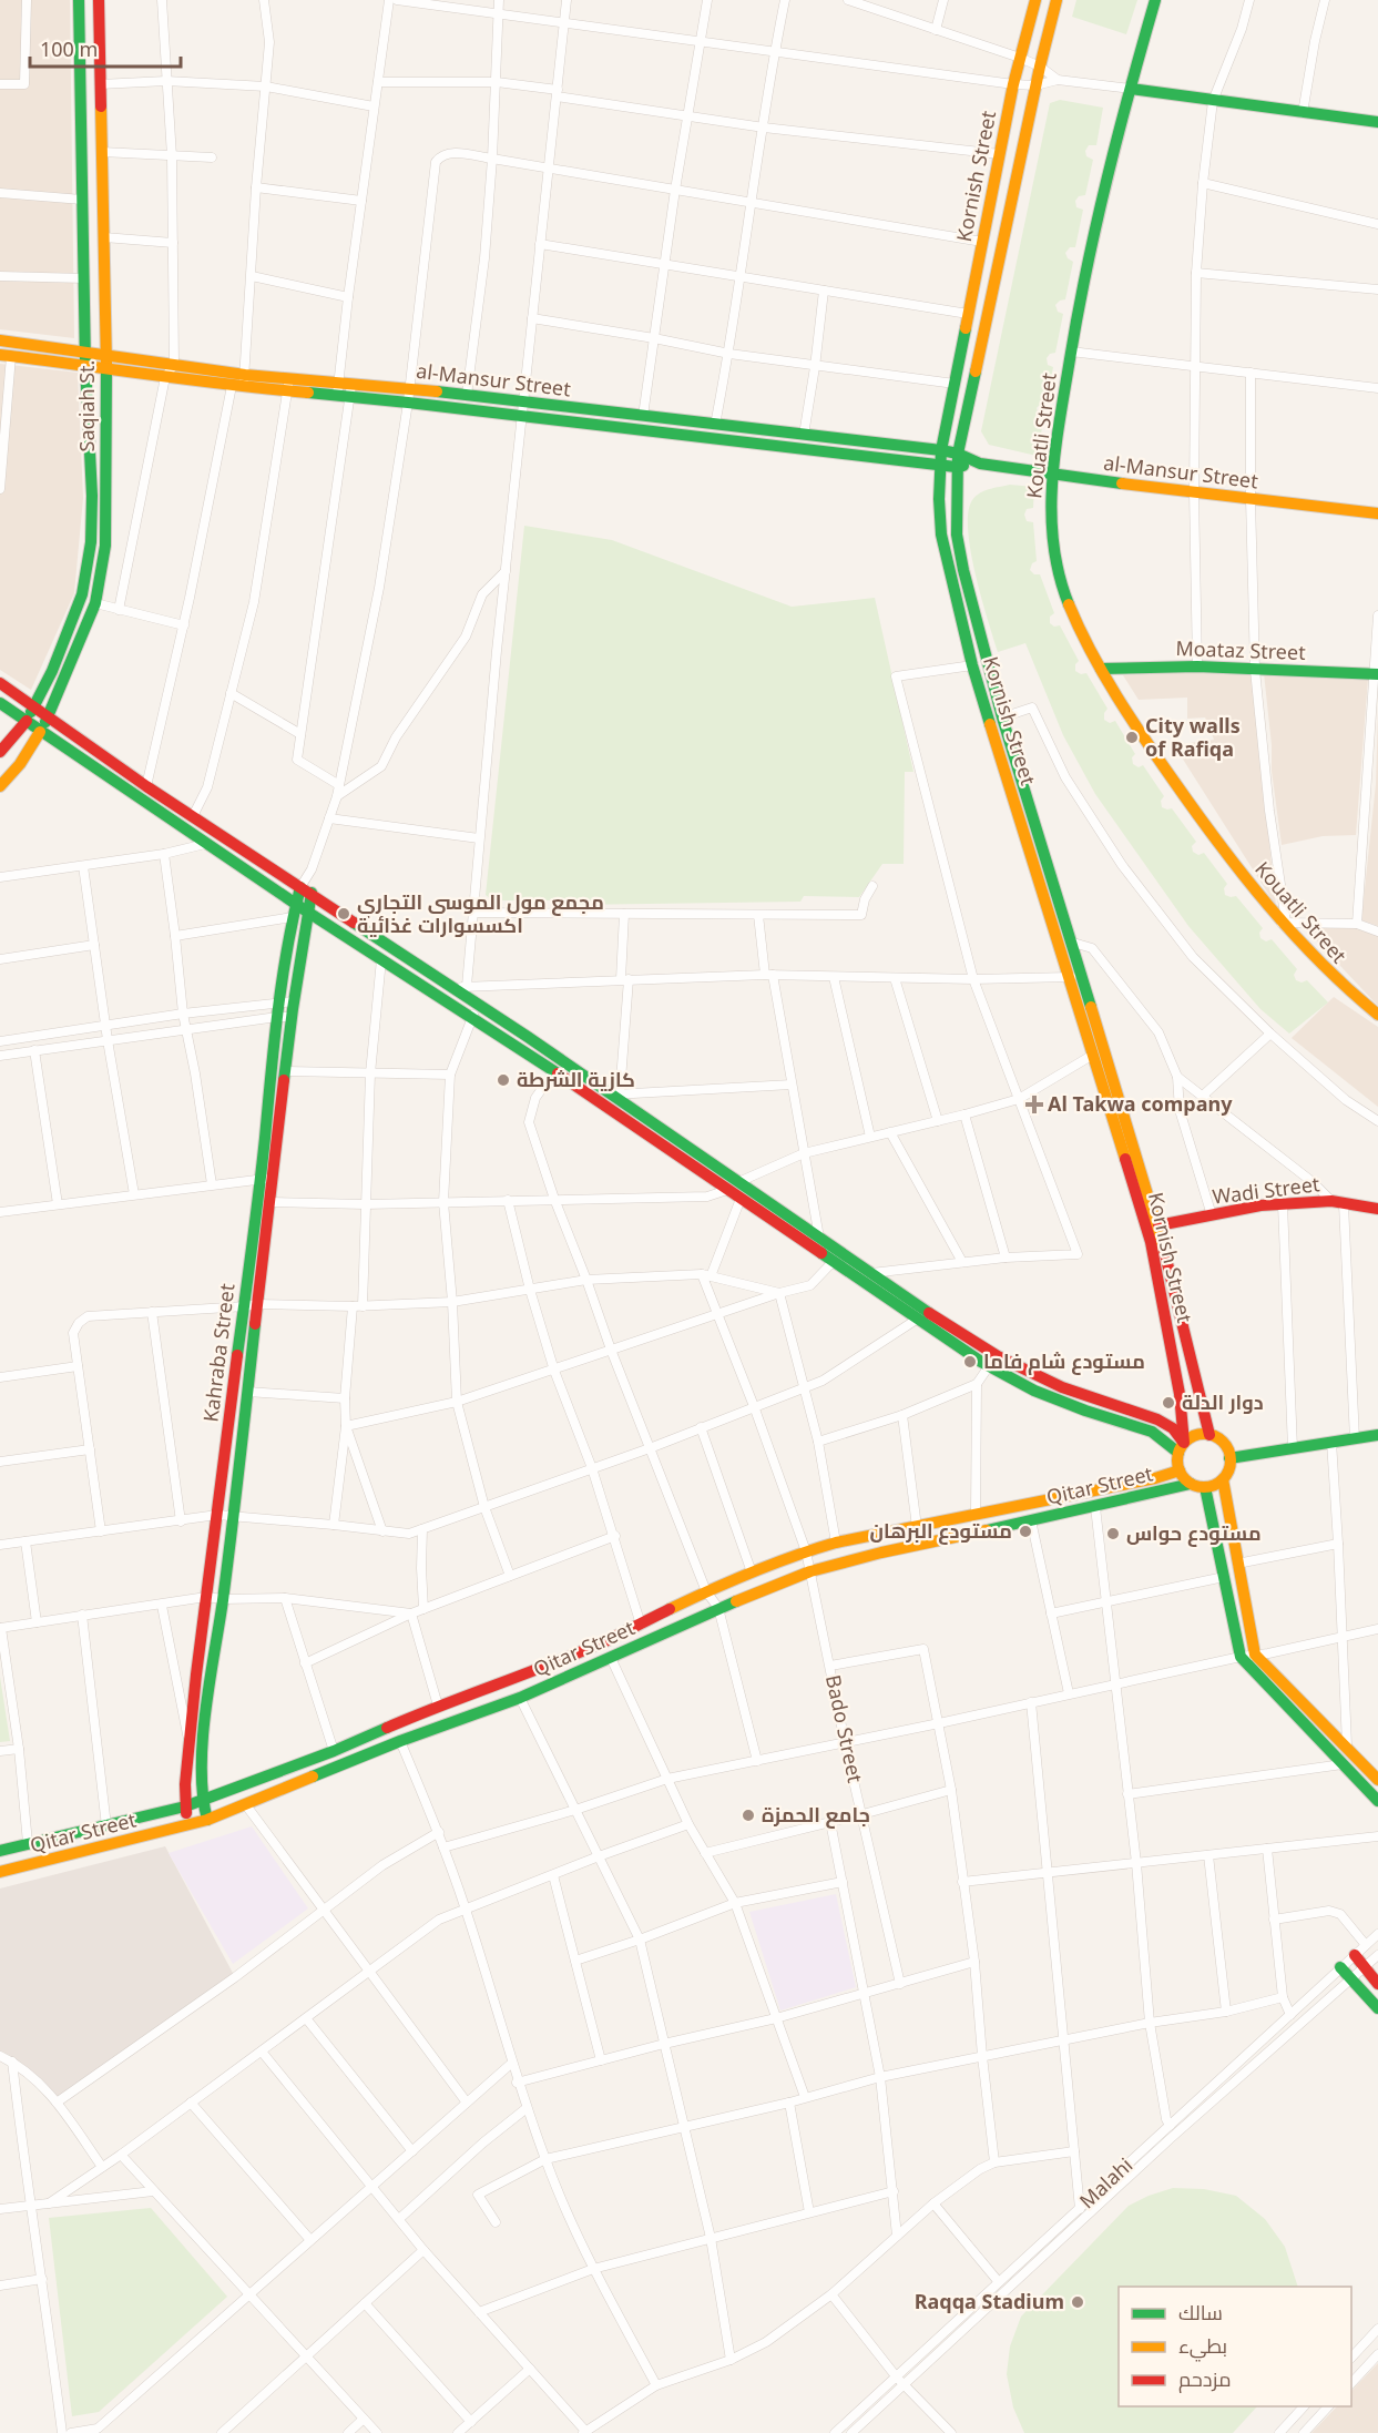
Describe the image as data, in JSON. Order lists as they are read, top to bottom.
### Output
{
  "streets": {
    "main road": [
      "Kornish Street",
      "al-Mansur Street",
      "Saqiah St.",
      "Kouatli Street",
      "Moataz Street",
      "Wadi Street",
      "Kahraba Street",
      "Qitar Street"
    ],
    "street": ["Bado Street", "Malahi"]
  },
  "crossings": [
    ["Kornish Street", "al-Mansur Street"],
    ["Kornish Street", "Wadi Street"],
    ["Kornish Street", "Qitar Street"],
    ["al-Mansur Street", "Saqiah St."],
    ["al-Mansur Street", "Kouatli Street"],
    ["Kouatli Street", "Moataz Street"],
    ["Kahraba Street", "Qitar Street"],
    ["Qitar Street", "Bado Street"]
  ],
  "places": {
    "other": [
      "City walls of Rafiqa",
      "مجمع مول الموسى التجاري اكسسوارات غذائية",
      "كازية الشرطة",
      "مستودع شام فاما",
      "دوار الدلة",
      "مستودع البرهان",
      "مستودع حواس",
      "جامع الحمزة",
      "Raqqa Stadium"
    ],
    "health": ["Al Takwa company"]
  },
  "legend": ["سالك", "بطيء", "مزدحم"],
  "scale_bar": "100 m"
}
